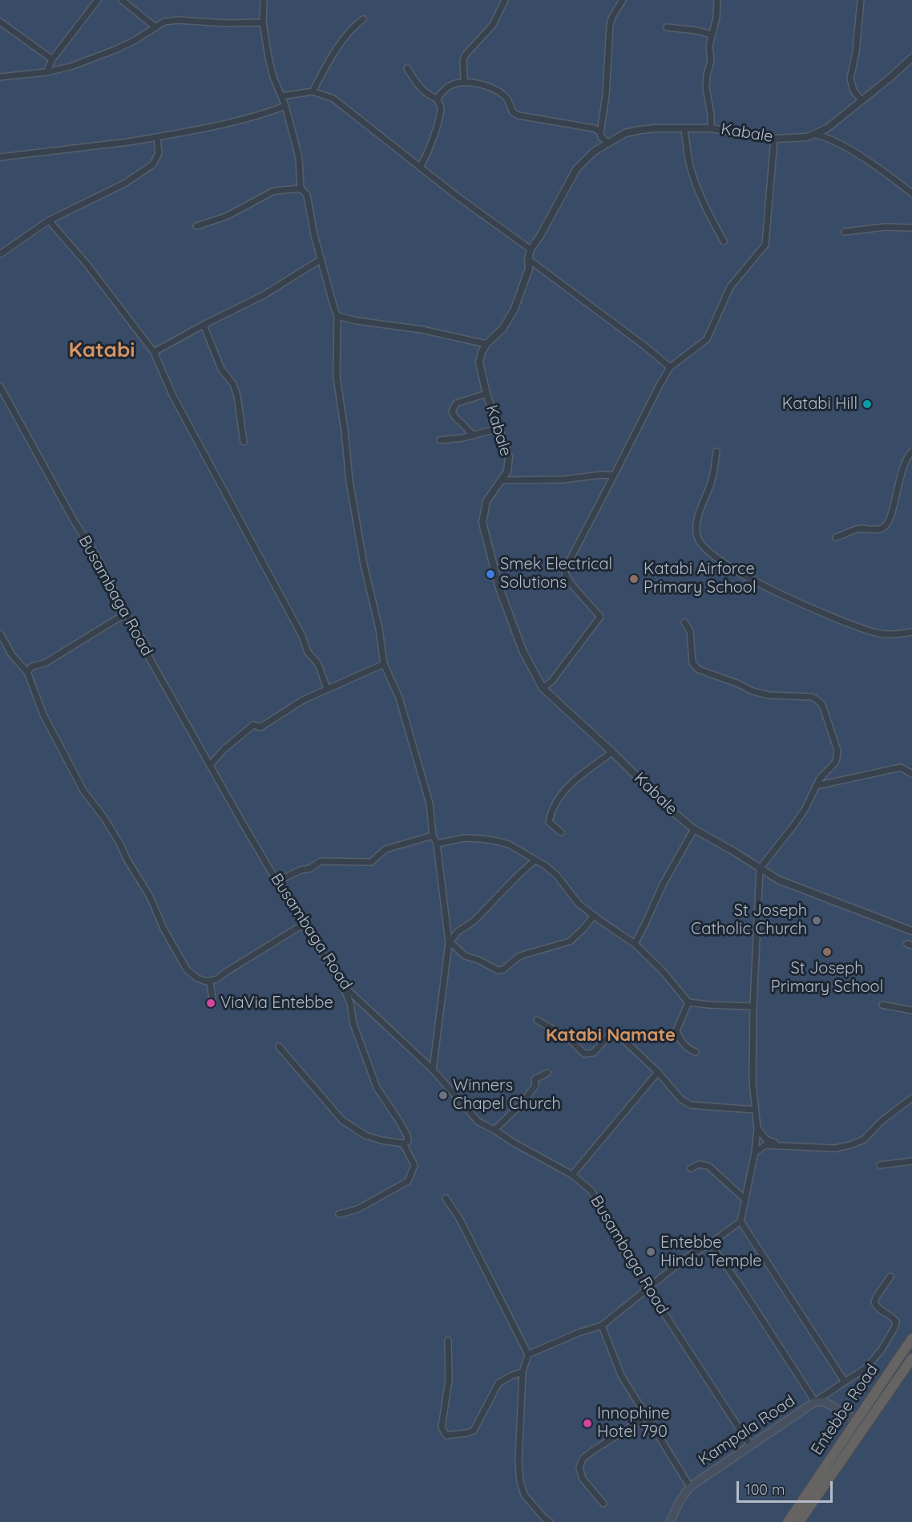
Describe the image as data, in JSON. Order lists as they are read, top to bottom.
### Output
{
  "streets": {
    "highway": ["Entebbe Road"],
    "main road": ["Kampala Road"],
    "street": ["Kabale", "Busambaga Road"]
  },
  "crossings": [
    ["Busambaga Road", "Kampala Road"],
    ["Entebbe Road", "Kampala Road"]
  ],
  "districts": ["Katabi", "Katabi Namate"],
  "places": [
    "Katabi Hill",
    "Smek Electrical Solutions",
    "Katabi Airforce Primary School",
    "St Joseph Catholic Church",
    "St Joseph Primary School",
    "ViaVia Entebbe",
    "Winners Chapel Church",
    "Entebbe Hindu Temple",
    "Innophine Hotel 790"
  ],
  "scale_bar": "100 m"
}
